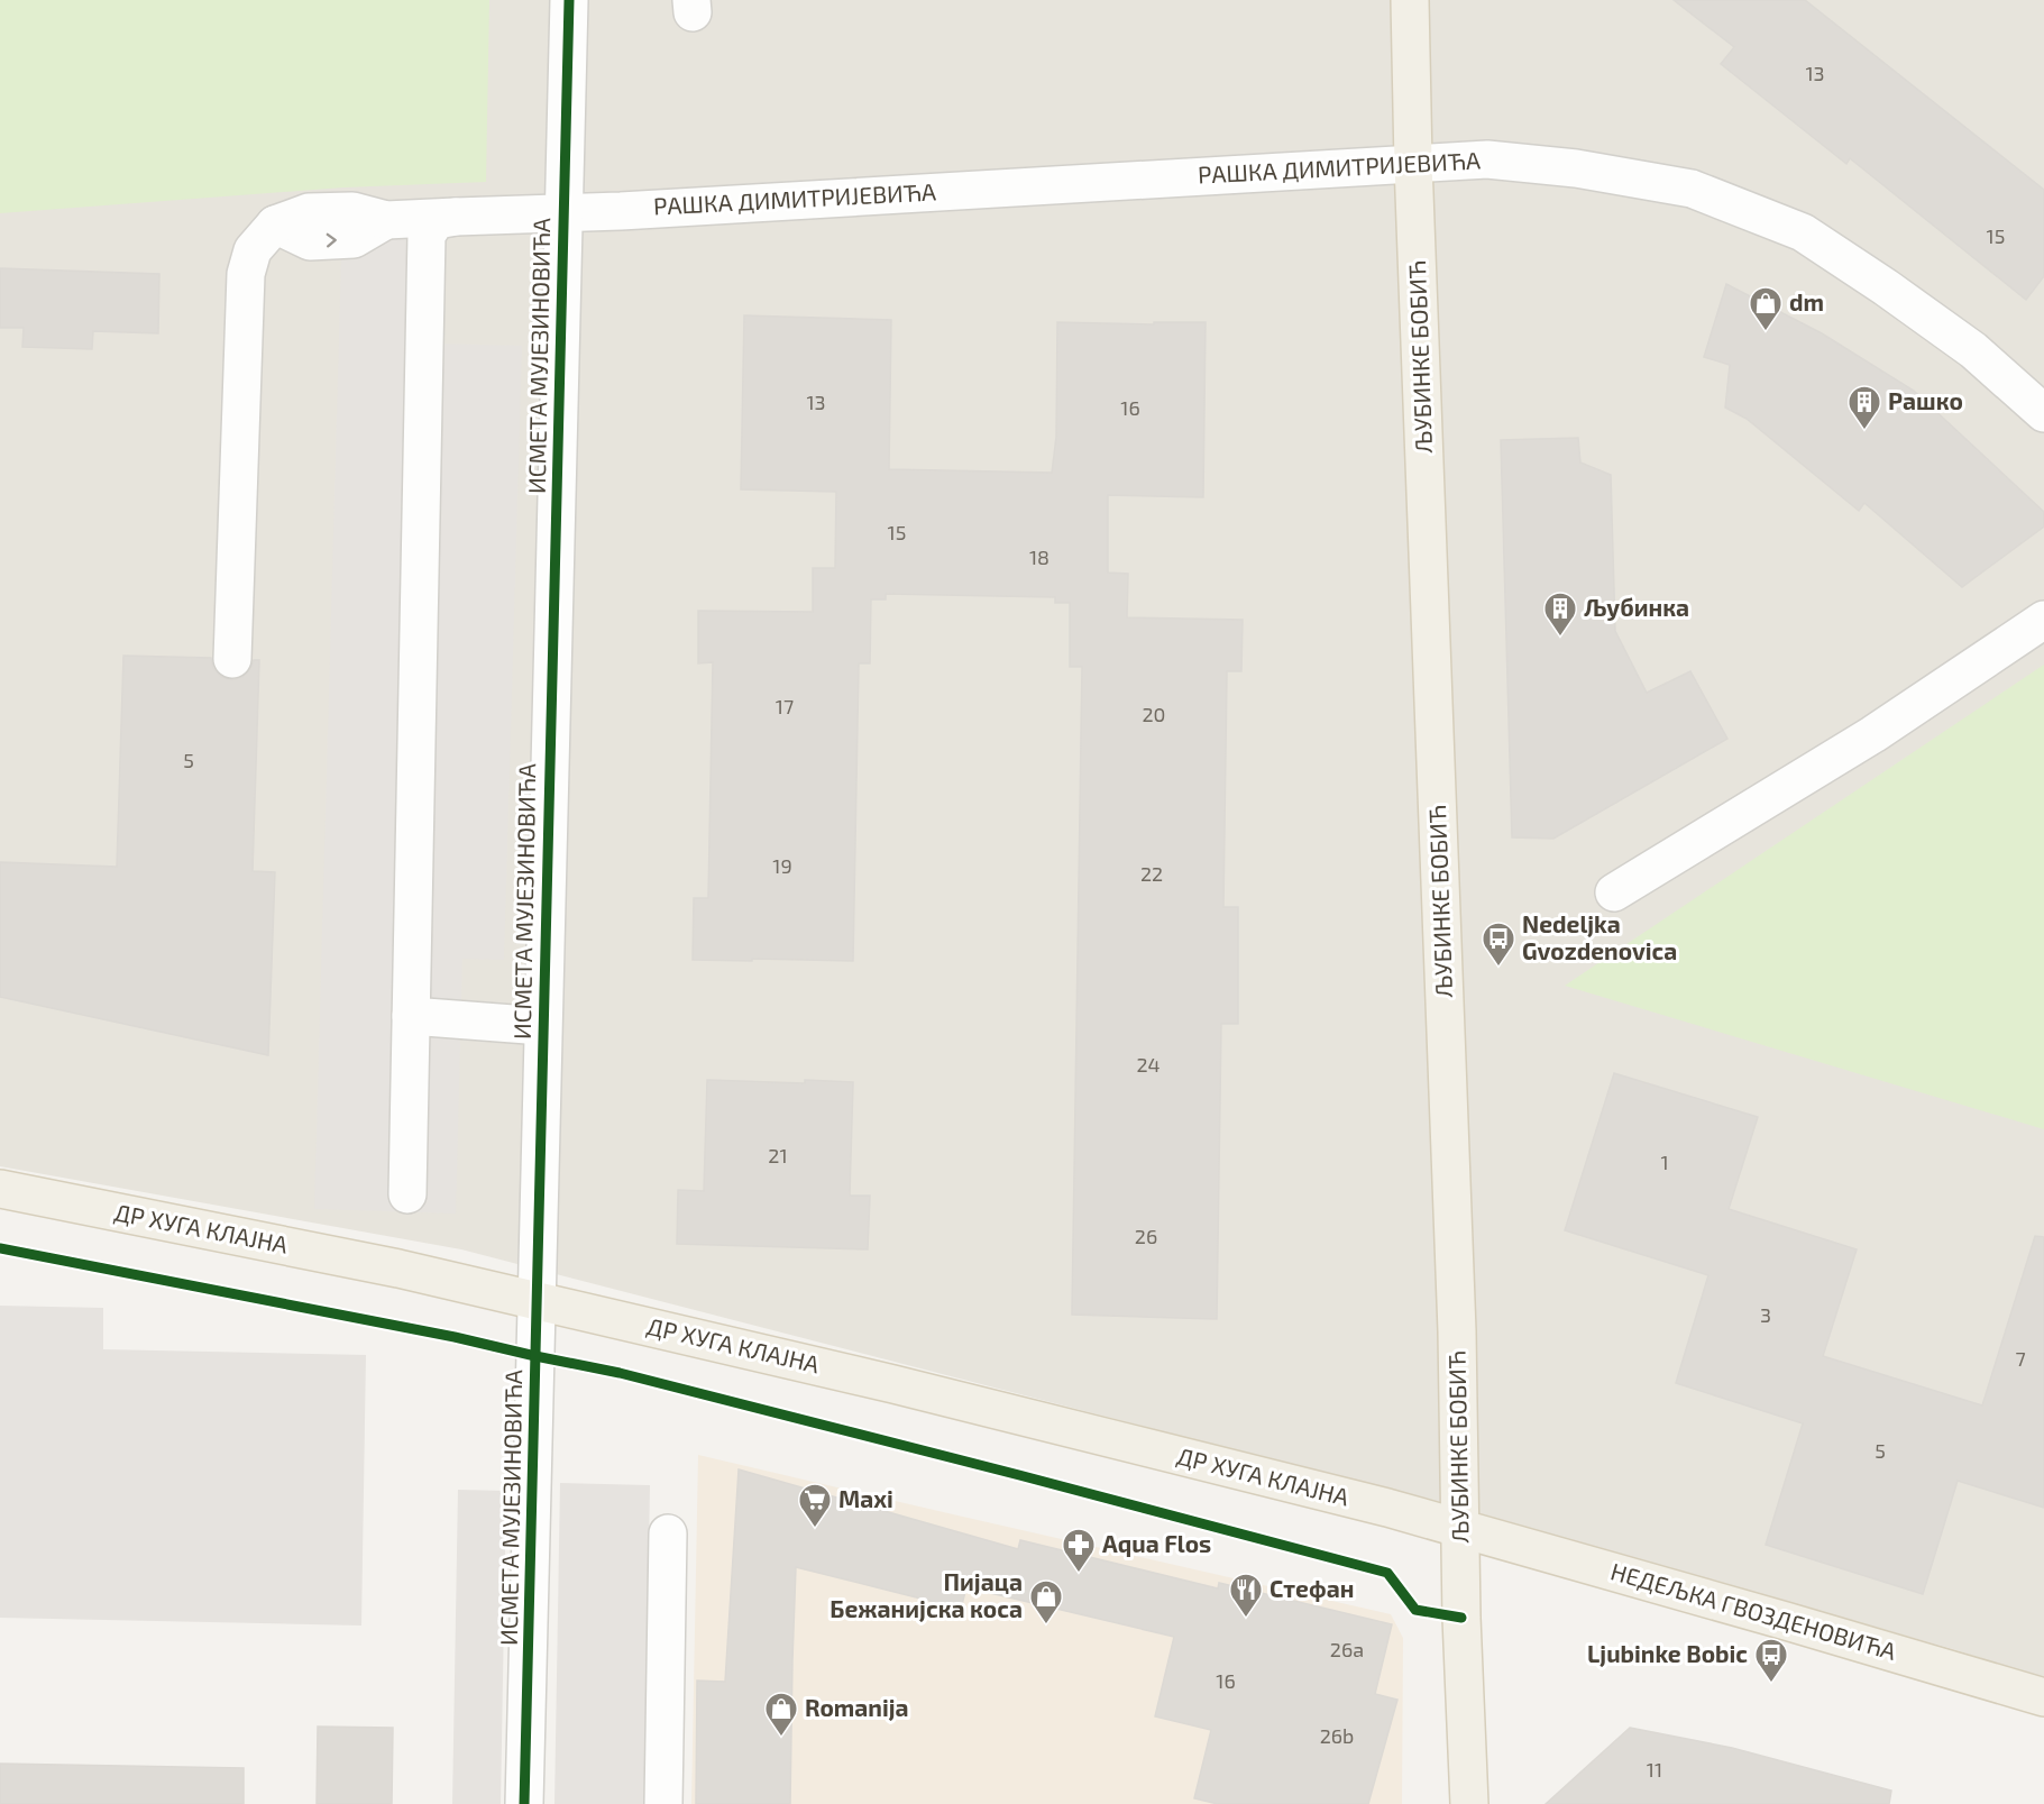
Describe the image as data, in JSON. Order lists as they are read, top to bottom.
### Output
{
  "streets": {
    "main road": ["ЉУБИНКЕ БОБИЋ", "ДР ХУГА КЛАЈНА", "НЕДЕЉКА ГВОЗДЕНОВИЋА"],
    "street": ["РАШКА ДИМИТРИЈЕВИЋА", "ИСМЕТА МУЈЕЗИНОВИЋА"]
  },
  "crossings": [
    ["РАШКА ДИМИТРИЈЕВИЋА", "ИСМЕТА МУЈЕЗИНОВИЋА"],
    ["РАШКА ДИМИТРИЈЕВИЋА", "ЉУБИНКЕ БОБИЋ"],
    ["ИСМЕТА МУЈЕЗИНОВИЋА", "ДР ХУГА КЛАЈНА"],
    ["ЉУБИНКЕ БОБИЋ", "ДР ХУГА КЛАЈНА"],
    ["ЉУБИНКЕ БОБИЋ", "НЕДЕЉКА ГВОЗДЕНОВИЋА"],
    ["ДР ХУГА КЛАЈНА", "НЕДЕЉКА ГВОЗДЕНОВИЋА"]
  ],
  "places": {
    "shop": ["dm", "Пијаца Бежанијска коса", "Romanija"],
    "building": ["Рашко", "Љубинка"],
    "bus stop": ["Nedeljka Gvozdenovica", "Ljubinke Bobic"],
    "supermarket": ["Maxi"],
    "pharmacy": ["Aqua Flos"],
    "restaurant": ["Стефан"]
  },
  "house_numbers": [
    "13",
    "15",
    "13",
    "16",
    "15",
    "18",
    "17",
    "20",
    "5",
    "19",
    "22",
    "24",
    "21",
    "1",
    "26",
    "3",
    "7",
    "5",
    "26a",
    "16",
    "26b",
    "11"
  ]
}
